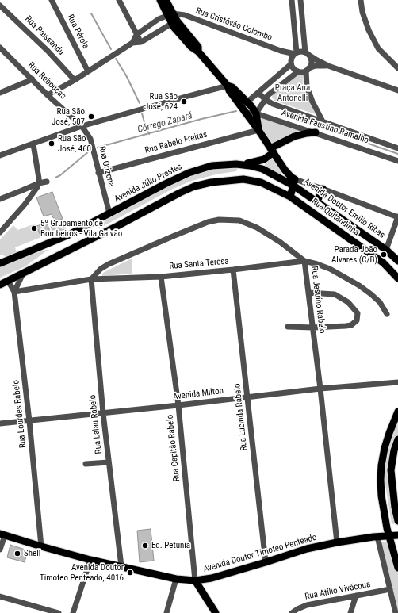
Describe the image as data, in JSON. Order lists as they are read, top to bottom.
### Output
{
  "streets": {
    "main road": [
      "Avenida Júlio Prestes",
      "Avenida Doutor Emilio Ribas",
      "Rua Quitandinha",
      "Avenida Doutor Timoteo Penteado"
    ],
    "street": [
      "Rua Cristóvão Colombo",
      "Rua Pérola",
      "Rua Paissandu",
      "Rua Rebouças",
      "Avenida Faustino Ramalho",
      "Rua Rabelo Freitas",
      "Rua Orizona",
      "Rua Santa Teresa",
      "Rua Jesuíno Rabelo",
      "Avenida Milton",
      "Rua Lourdes Rabelo",
      "Rua Lucinda Rabelo",
      "Rua Lalau Rabelo",
      "Rua Capitão Rabelo",
      "Rua Atílio Vivácqua"
    ]
  },
  "crossings": [
    ["Rua Cristóvão Colombo", "Avenida Doutor Emilio Ribas"],
    ["Rua Rebouças", "Rua Orizona"],
    ["Avenida Faustino Ramalho", "Avenida Doutor Emilio Ribas"],
    ["Rua Rabelo Freitas", "Rua Orizona"],
    ["Rua Rabelo Freitas", "Avenida Doutor Emilio Ribas"],
    ["Rua Orizona", "Avenida Júlio Prestes"],
    ["Avenida Júlio Prestes", "Avenida Doutor Emilio Ribas"],
    ["Avenida Doutor Emilio Ribas", "Rua Quitandinha"],
    ["Rua Santa Teresa", "Rua Jesuíno Rabelo"],
    ["Rua Santa Teresa", "Rua Lourdes Rabelo"],
    ["Rua Santa Teresa", "Rua Lucinda Rabelo"],
    ["Rua Santa Teresa", "Rua Lalau Rabelo"],
    ["Rua Santa Teresa", "Rua Capitão Rabelo"],
    ["Rua Jesuíno Rabelo", "Avenida Milton"],
    ["Rua Jesuíno Rabelo", "Rua Lalau Rabelo"],
    ["Rua Jesuíno Rabelo", "Avenida Doutor Timoteo Penteado"],
    ["Avenida Milton", "Rua Lourdes Rabelo"],
    ["Avenida Milton", "Rua Lucinda Rabelo"],
    ["Avenida Milton", "Rua Lalau Rabelo"],
    ["Avenida Milton", "Rua Capitão Rabelo"],
    ["Rua Lourdes Rabelo", "Avenida Doutor Timoteo Penteado"],
    ["Rua Lucinda Rabelo", "Avenida Doutor Timoteo Penteado"],
    ["Rua Lalau Rabelo", "Avenida Doutor Timoteo Penteado"],
    ["Rua Capitão Rabelo", "Avenida Doutor Timoteo Penteado"]
  ],
  "water": ["Córrego Zapará"],
  "parks": ["Praça Ana Antonelli"],
  "places": [
    "Rua São José, 624",
    "Rua São José, 507",
    "Rua São José, 460",
    "5º Grupamento de Bombeiros - Vila Galvão",
    "Parada João Alvares (C/B)",
    "Ed. Petúnia",
    "Shell",
    "Avenida Doutor Timoteo Penteado, 4016"
  ]
}
